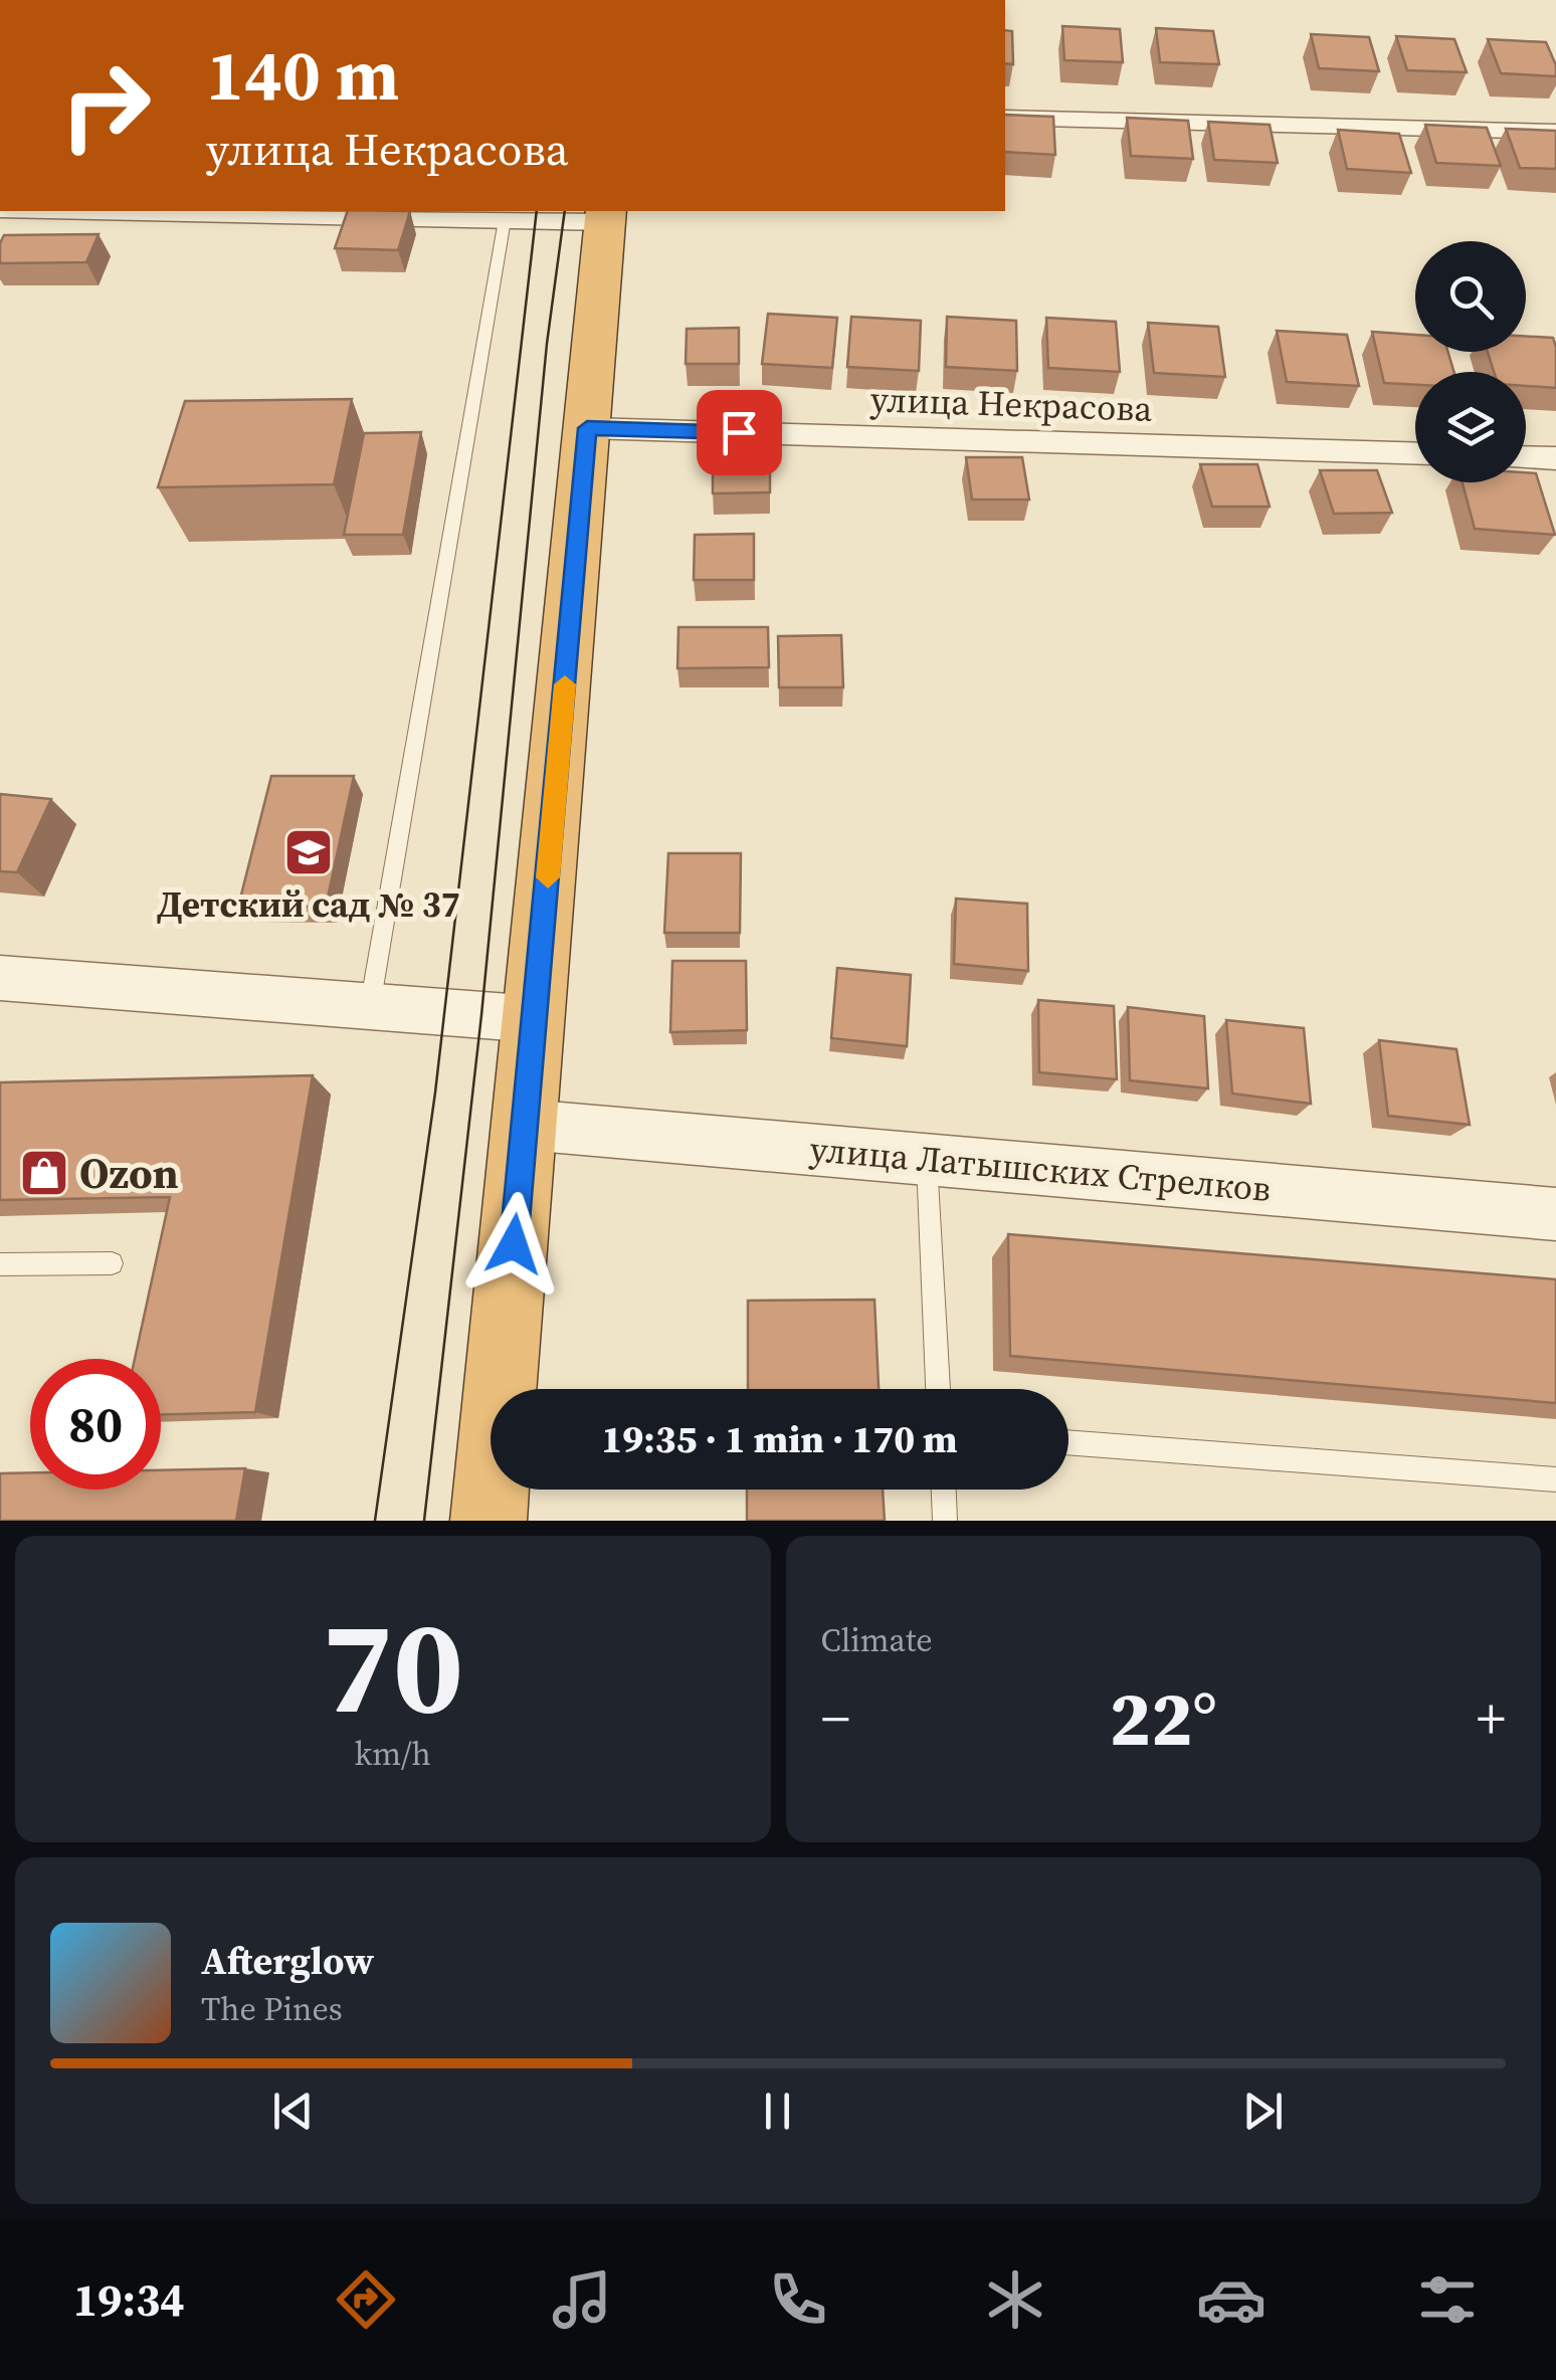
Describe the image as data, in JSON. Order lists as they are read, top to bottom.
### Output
{
  "streets": {
    "street": ["улица Некрасова", "улица Латышских Стрелков"]
  },
  "places": {
    "school or university": ["Детский сад № 37"],
    "shop": ["Ozon"]
  },
  "page": {
    "turn": ["140 m", "улица Некрасова"],
    "limit": "80",
    "trip": "19:35 · 1 min · 170 m",
    "tile": [
      ["70", "km/h"],
      "Climate"
    ],
    "heat": ["−", "22°", "+"],
    "song": ["Afterglow", "The Pines"],
    "tabs": "19:34"
  }
}
